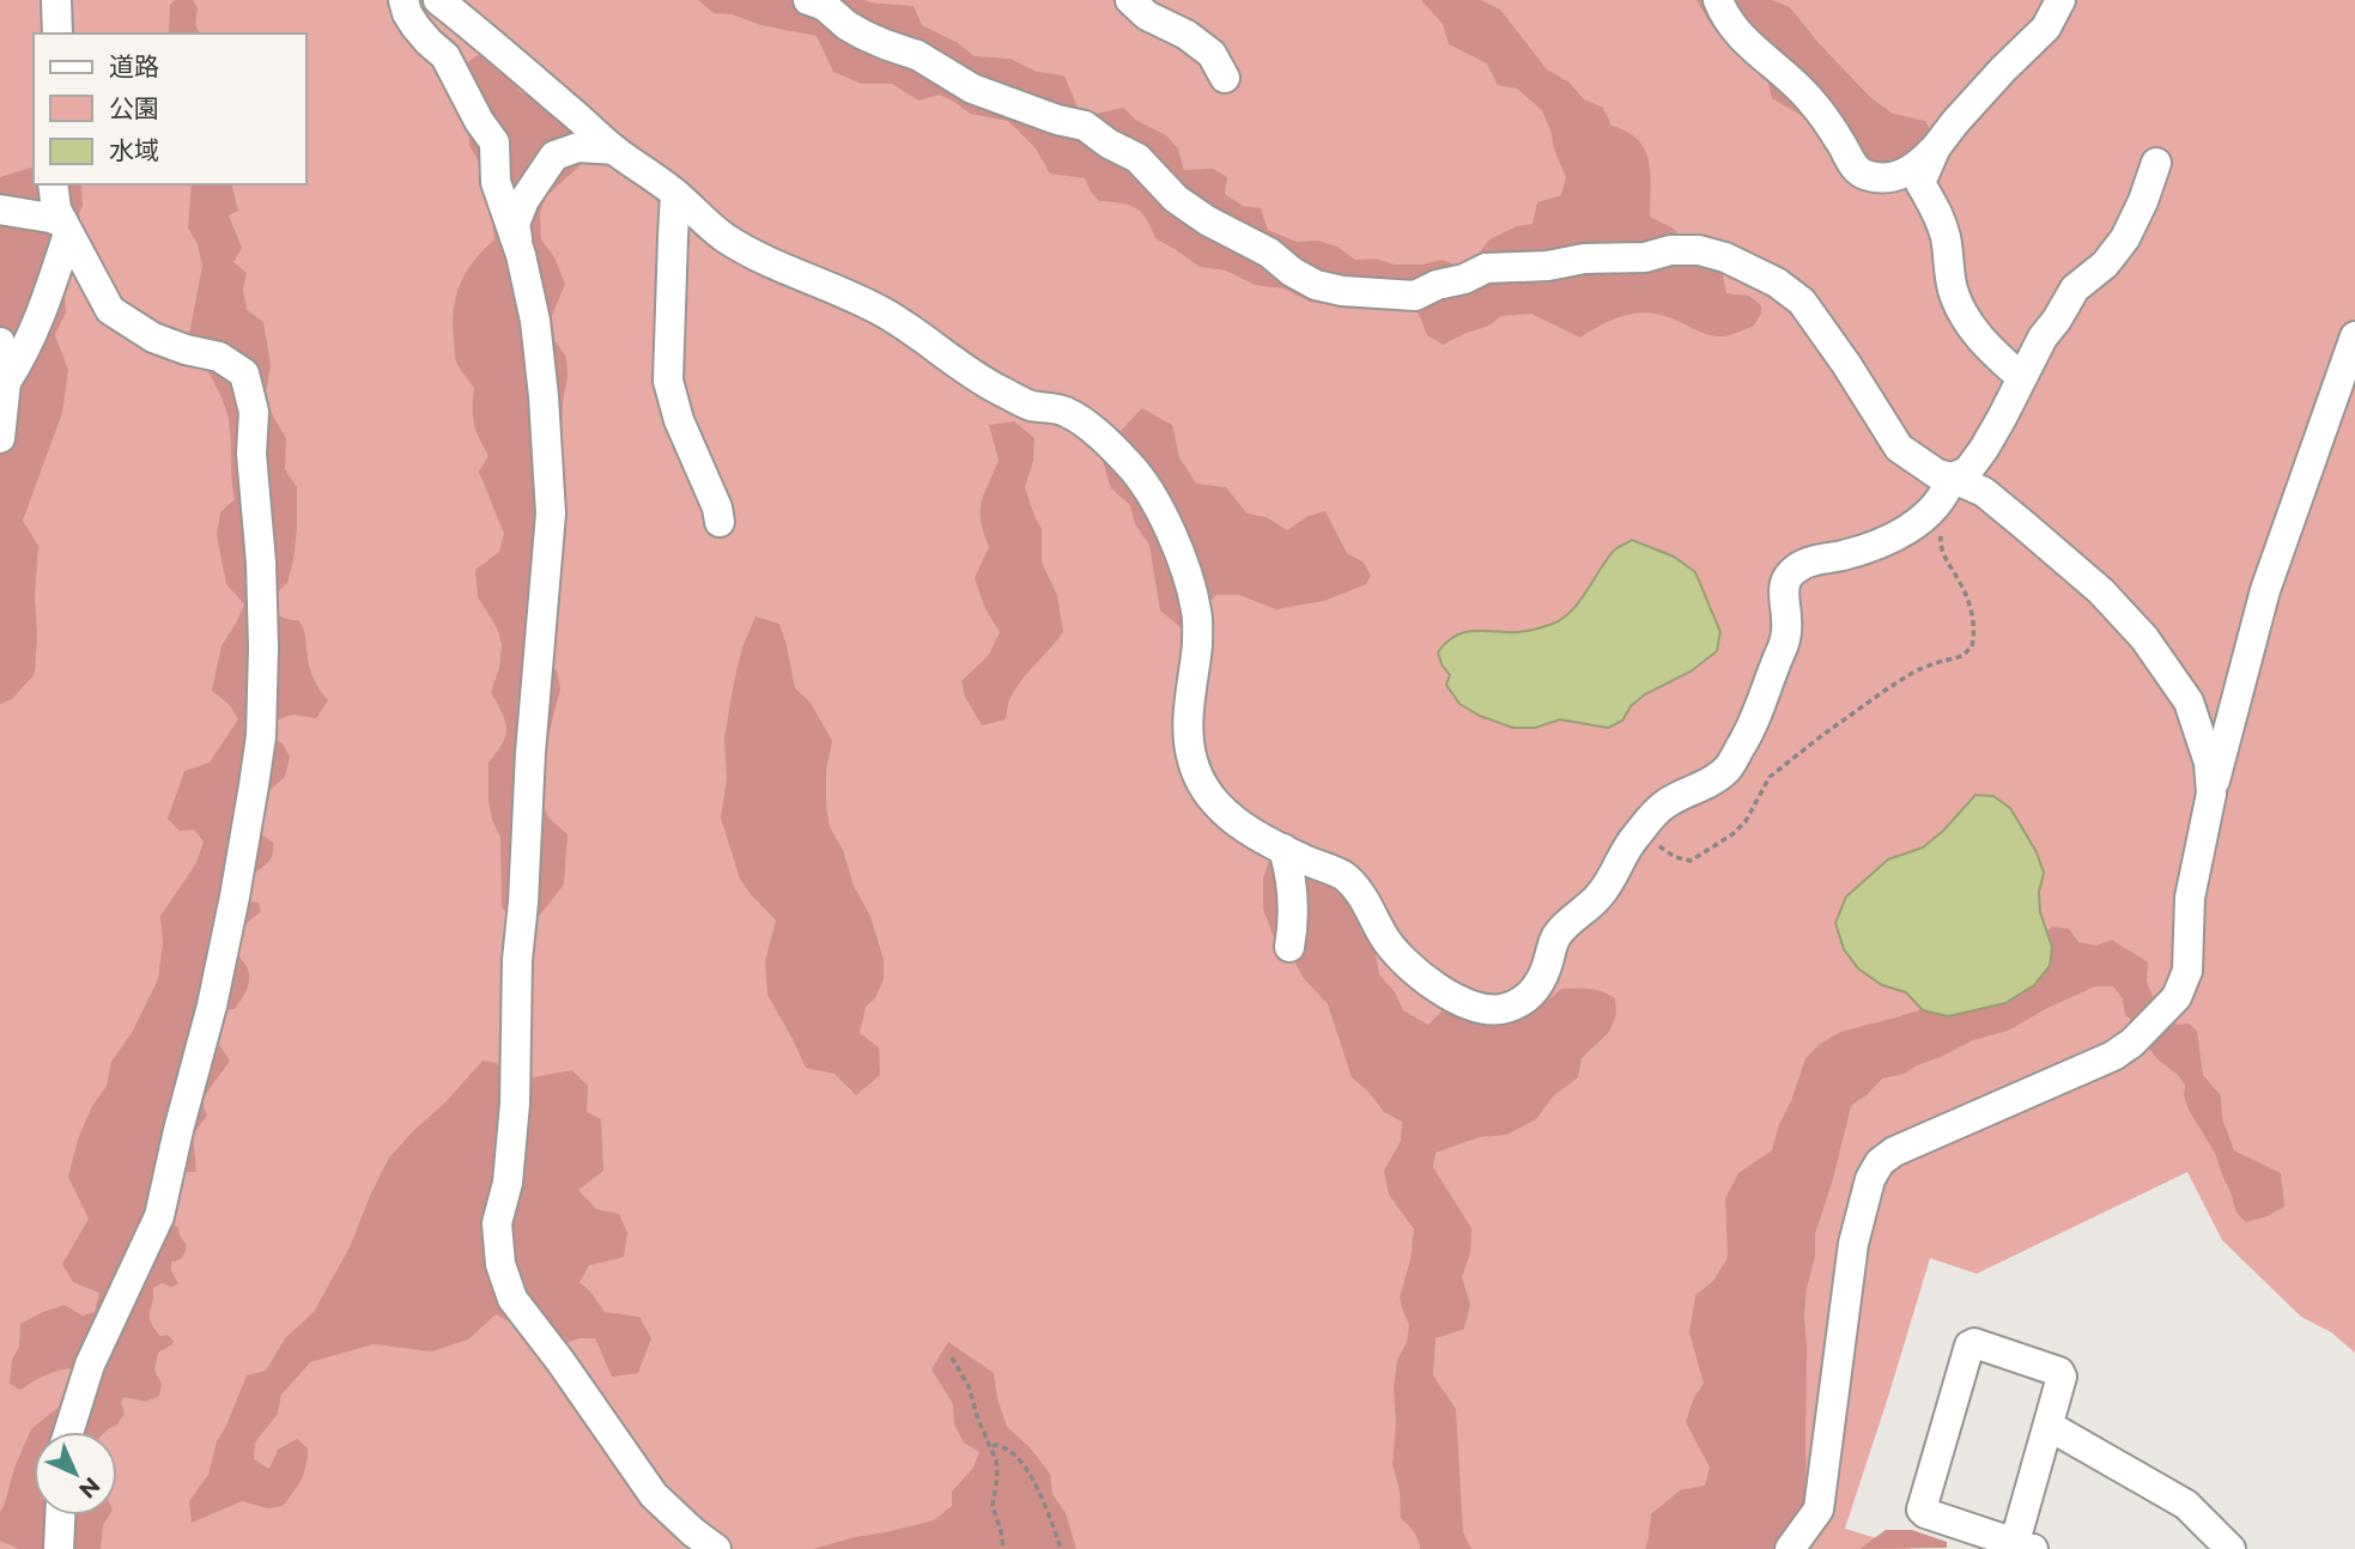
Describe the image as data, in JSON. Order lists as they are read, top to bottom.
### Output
{
  "legend": ["道路", "公園", "水域"],
  "north": "bottom right"
}
